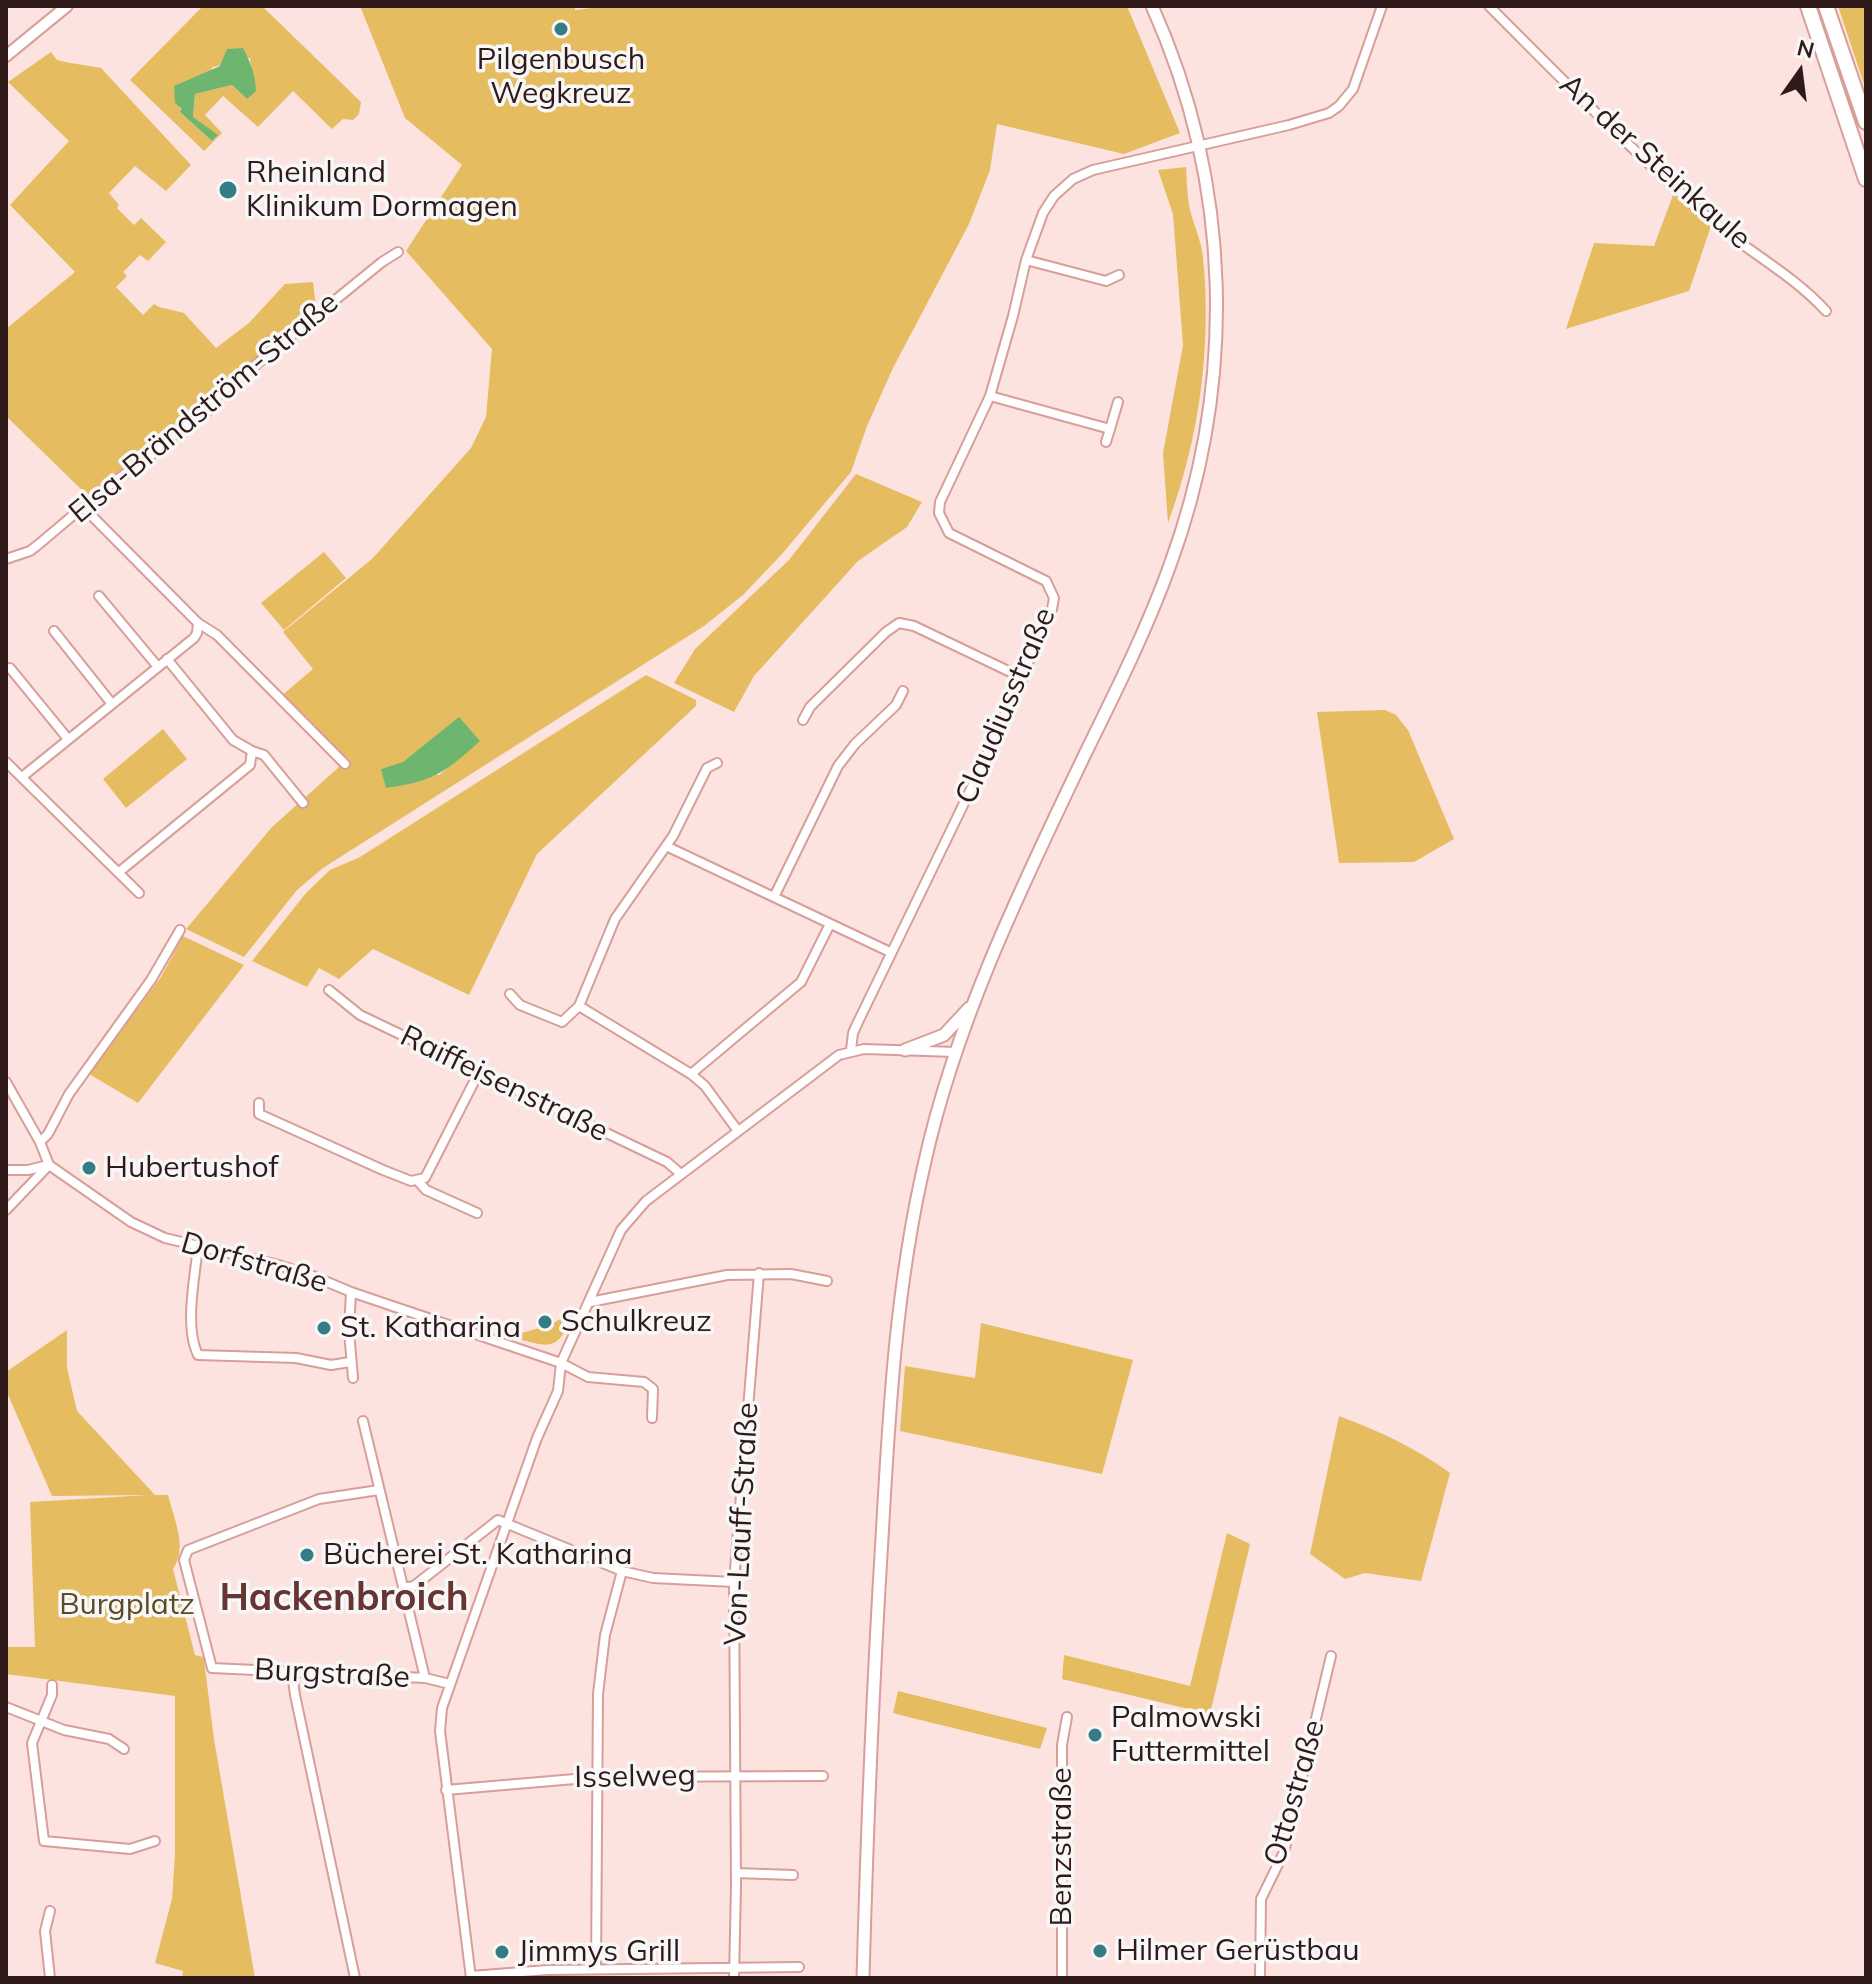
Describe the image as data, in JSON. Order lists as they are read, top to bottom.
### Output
{
  "streets": {
    "street": [
      "An der Steinkaule",
      "Elsa-Brändström-Straße",
      "Claudiusstraße",
      "Raiffeisenstraße",
      "Dorfstraße",
      "Von-Lauff-Straße",
      "Burgstraße",
      "Isselweg",
      "Ottostraße",
      "Benzstraße"
    ]
  },
  "crossings": [
    ["Von-Lauff-Straße", "Isselweg"]
  ],
  "districts": ["Hackenbroich"],
  "parks": ["Burgplatz"],
  "places": [
    "Pilgenbusch Wegkreuz",
    "Rheinland Klinikum Dormagen",
    "Hubertushof",
    "Schulkreuz",
    "St. Katharina",
    "Bücherei St. Katharina",
    "Palmowski Futtermittel",
    "Hilmer Gerüstbau",
    "Jimmys Grill"
  ],
  "north": "top"
}
